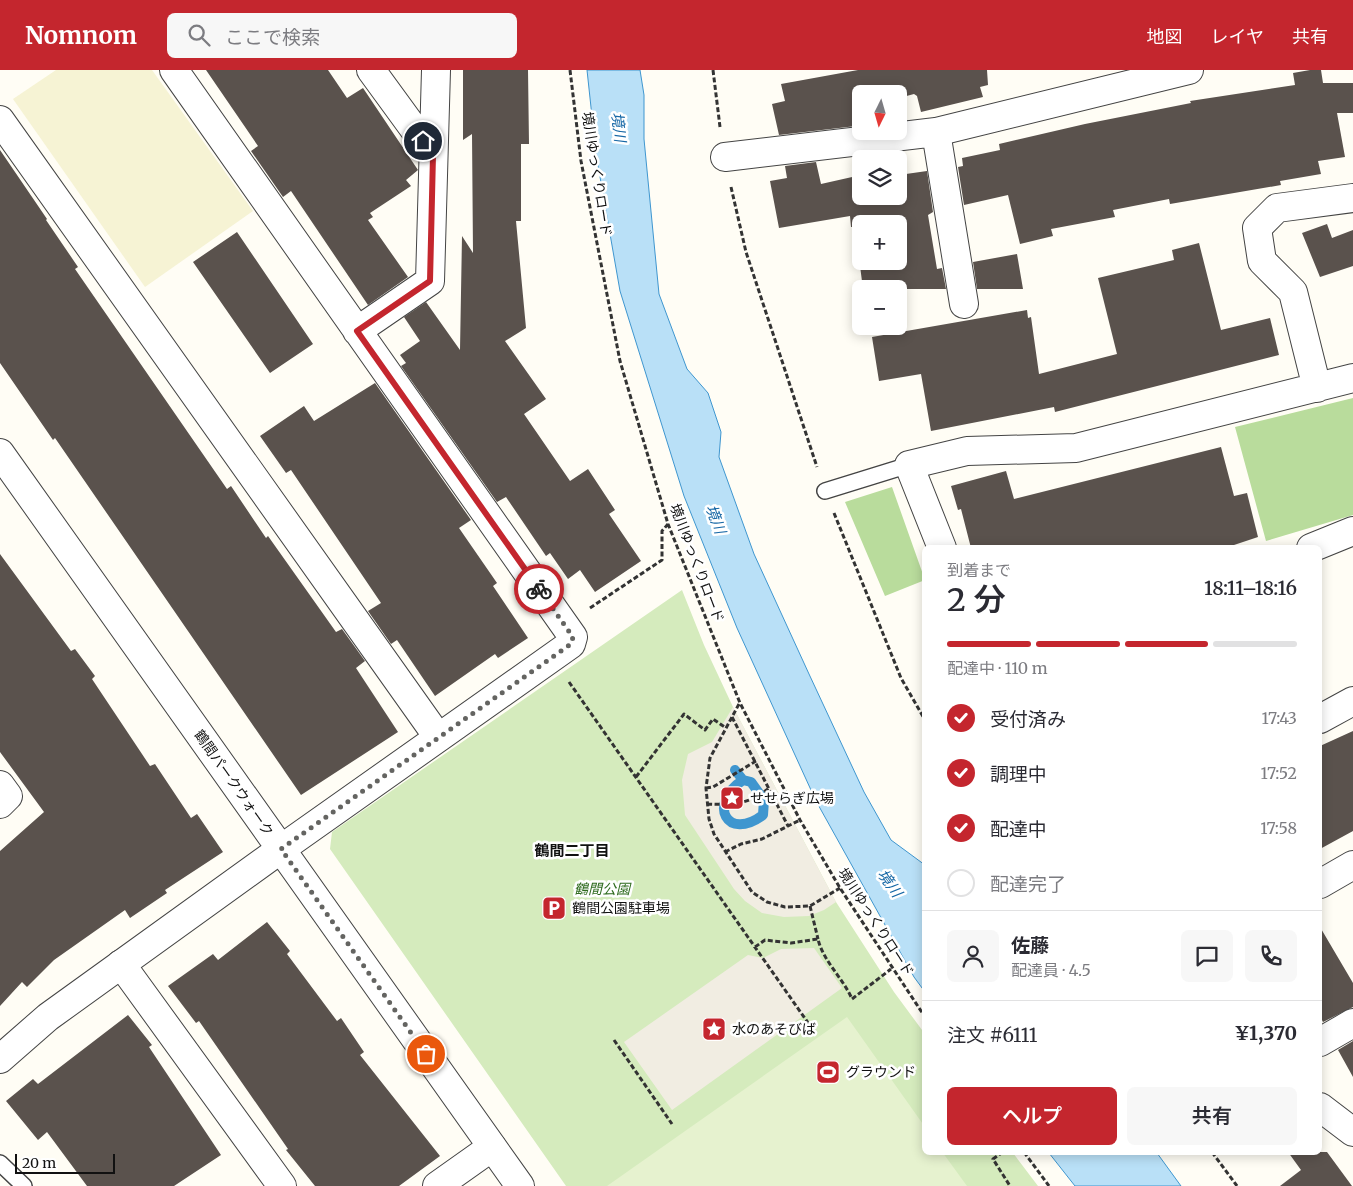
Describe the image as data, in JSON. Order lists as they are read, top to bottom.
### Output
{
  "streets": {
    "street": ["鶴間パークウォーク"],
    "path": ["境川ゆっくりロード"]
  },
  "districts": ["鶴間二丁目"],
  "water": ["境川"],
  "parks": ["鶴間公園"],
  "places": {
    "place": ["せせらぎ広場", "水のあそびば"],
    "parking": ["鶴間公園駐車場"],
    "sports": ["グラウンド"]
  },
  "scale_bar": "20 m",
  "north": "bottom",
  "page": {
    "header": "Nomnom",
    "search": "ここで検索",
    "nav": ["地図", "レイヤ", "共有"],
    "map_buttons": ["+", "−"],
    "heading": ["2 分", "到着まで", "18:11–18:16"],
    "panel": [
      "佐藤",
      "配達員 · 4.5",
      "注文 #6111",
      "¥1,370"
    ],
    "bar": "配達中 · 110 m",
    "list": [
      ["受付済み", "17:43"],
      ["調理中", "17:52"],
      ["配達中", "17:58"],
      "配達完了"
    ],
    "buttons": ["ヘルプ", "共有"],
    "scale": "20 m"
  }
}
